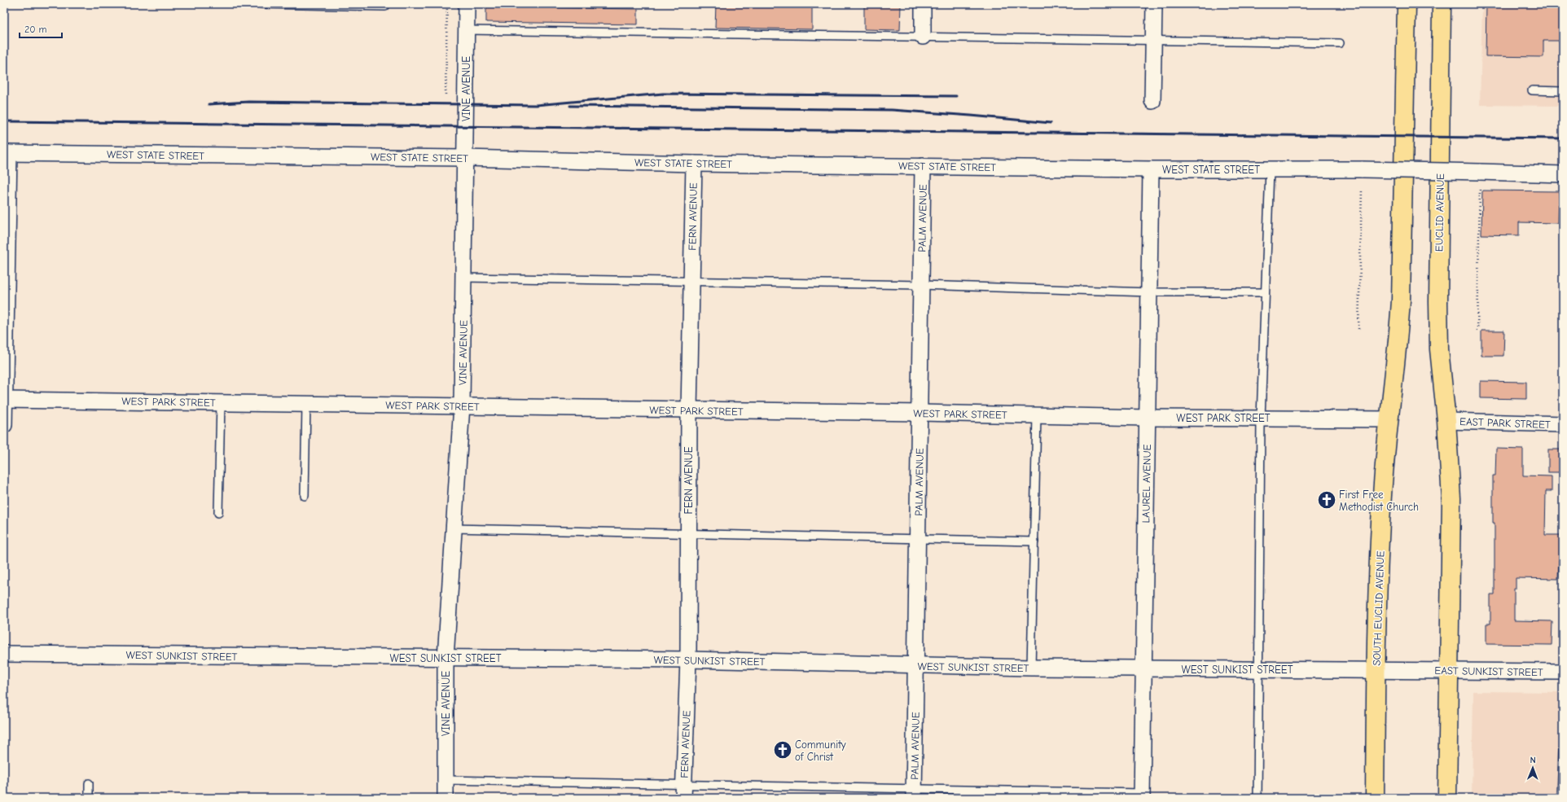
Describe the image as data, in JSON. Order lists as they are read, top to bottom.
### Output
{
  "streets": {
    "main road": ["EUCLID AVENUE", "SOUTH EUCLID AVENUE"],
    "street": [
      "VINE AVENUE",
      "WEST STATE STREET",
      "FERN AVENUE",
      "PALM AVENUE",
      "WEST PARK STREET",
      "EAST PARK STREET",
      "LAUREL AVENUE",
      "WEST SUNKIST STREET",
      "EAST SUNKIST STREET"
    ]
  },
  "crossings": [
    ["VINE AVENUE", "WEST STATE STREET"],
    ["VINE AVENUE", "WEST PARK STREET"],
    ["VINE AVENUE", "WEST SUNKIST STREET"],
    ["WEST STATE STREET", "FERN AVENUE"],
    ["WEST STATE STREET", "PALM AVENUE"],
    ["WEST STATE STREET", "LAUREL AVENUE"],
    ["EUCLID AVENUE", "EAST PARK STREET"],
    ["FERN AVENUE", "WEST PARK STREET"],
    ["FERN AVENUE", "WEST SUNKIST STREET"],
    ["PALM AVENUE", "WEST PARK STREET"],
    ["PALM AVENUE", "WEST SUNKIST STREET"],
    ["WEST PARK STREET", "LAUREL AVENUE"],
    ["WEST PARK STREET", "SOUTH EUCLID AVENUE"],
    ["LAUREL AVENUE", "WEST SUNKIST STREET"],
    ["SOUTH EUCLID AVENUE", "WEST SUNKIST STREET"],
    ["WEST SUNKIST STREET", "EAST SUNKIST STREET"]
  ],
  "places": {
    "church": ["First Free Methodist Church", "Community of Christ"]
  },
  "scale_bar": "20 m",
  "north": "top"
}
